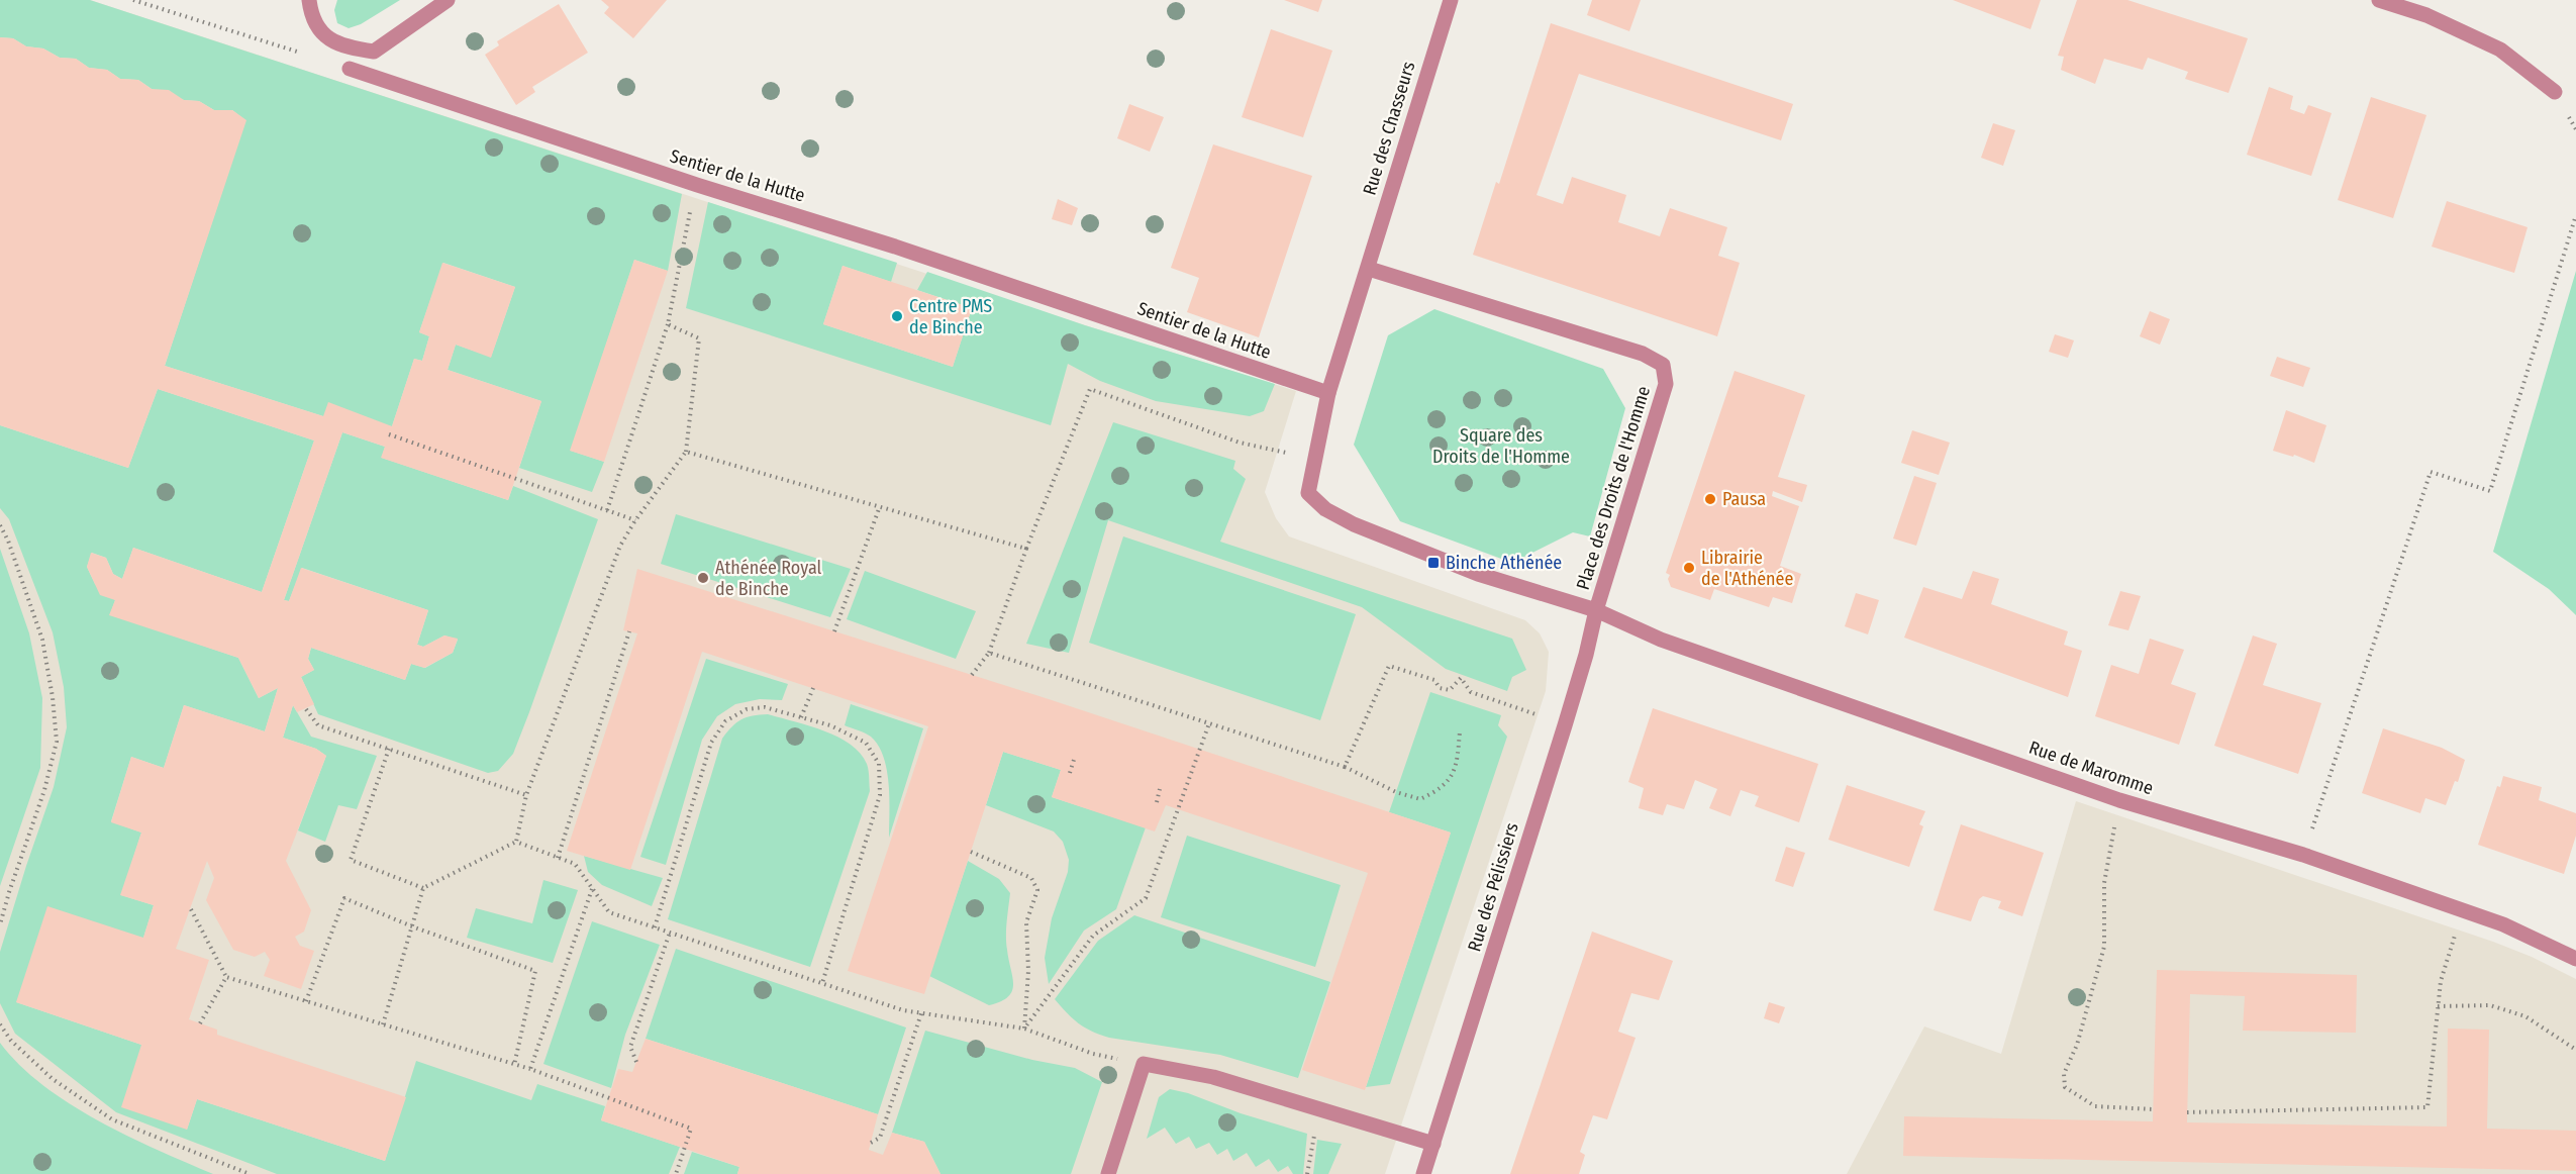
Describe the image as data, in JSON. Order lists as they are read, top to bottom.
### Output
{
  "streets": {
    "street": [
      "Rue des Chasseurs",
      "Sentier de la Hutte",
      "Place des Droits de l'Homme",
      "Rue de Maromme",
      "Rue des Pélissiers"
    ]
  },
  "crossings": [
    ["Rue des Chasseurs", "Place des Droits de l'Homme"],
    ["Sentier de la Hutte", "Place des Droits de l'Homme"],
    ["Place des Droits de l'Homme", "Rue de Maromme"],
    ["Place des Droits de l'Homme", "Rue des Pélissiers"],
    ["Rue de Maromme", "Rue des Pélissiers"]
  ],
  "parks": ["Square des Droits de l'Homme"],
  "places": {
    "other": [
      "Centre PMS de Binche",
      "Pausa",
      "Librairie de l'Athénée",
      "Athénée Royal de Binche"
    ],
    "transit": ["Binche Athénée"]
  }
}
